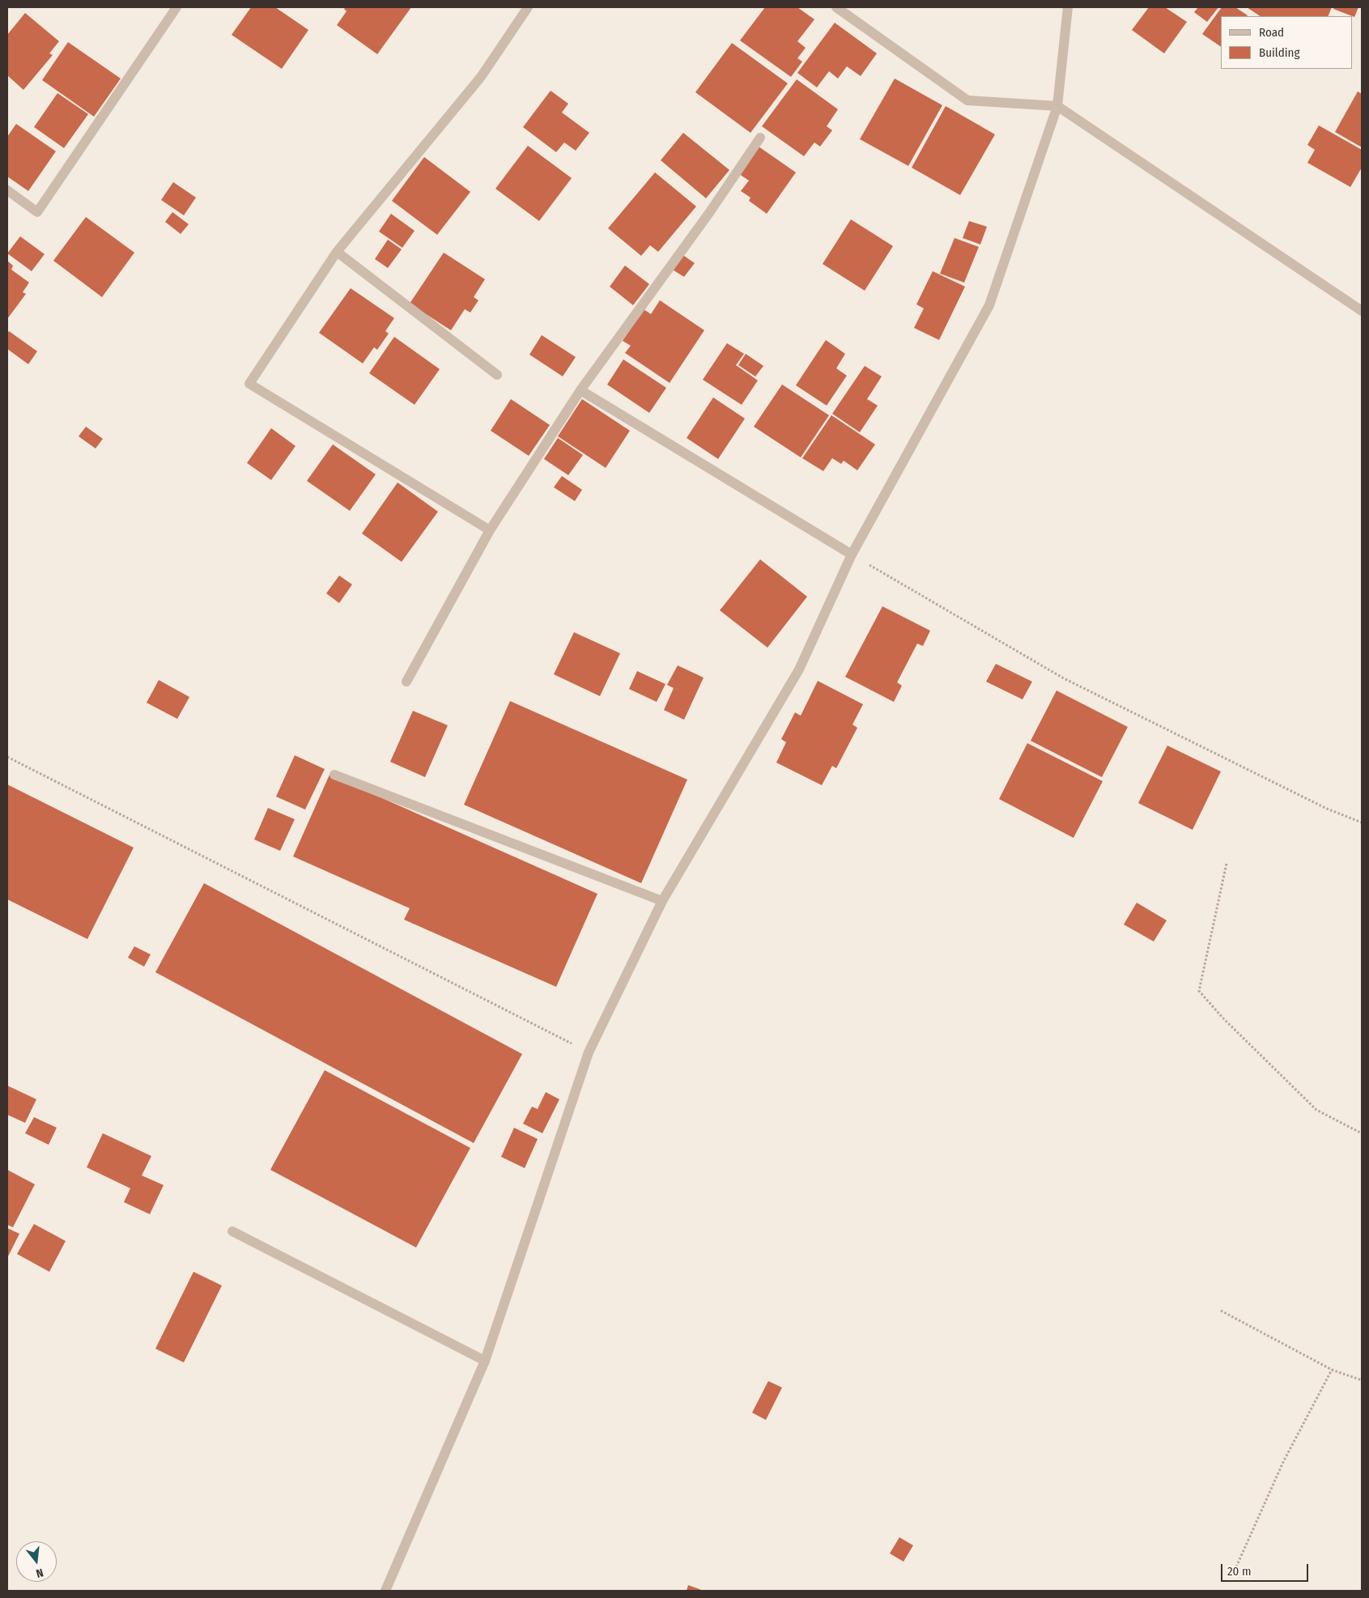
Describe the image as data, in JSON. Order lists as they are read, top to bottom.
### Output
{
  "legend": ["Road", "Building"],
  "scale_bar": "20 m",
  "north": "bottom"
}
